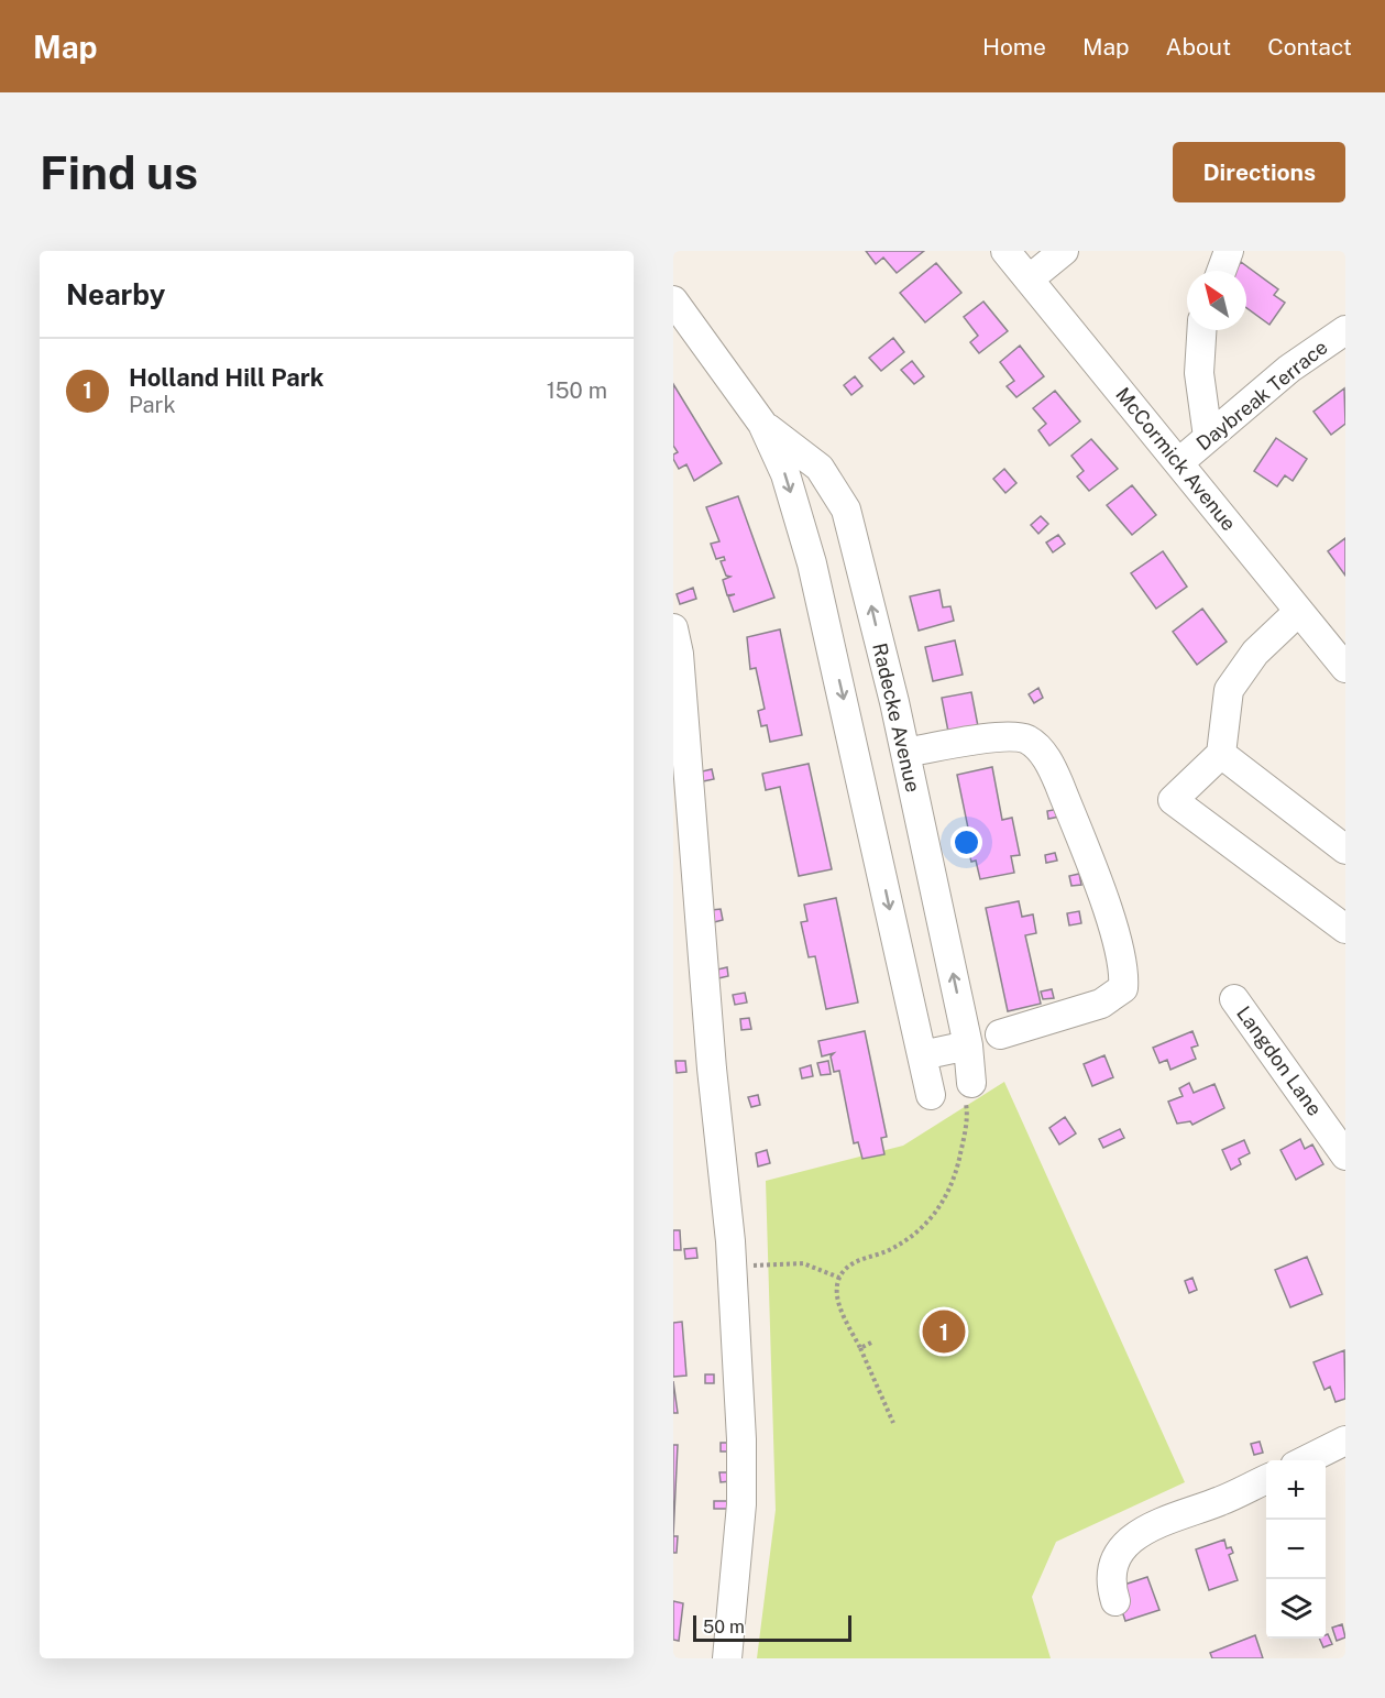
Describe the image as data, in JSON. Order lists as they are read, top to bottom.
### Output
{
  "streets": {
    "street": [
      "Daybreak Terrace",
      "McCormick Avenue",
      "Radecke Avenue",
      "Langdon Lane"
    ]
  },
  "crossings": [
    ["Daybreak Terrace", "McCormick Avenue"]
  ],
  "scale_bar": "50 m",
  "north": "top left",
  "page": {
    "header": "Map",
    "nav": [
      "Home",
      "Map",
      "About",
      "Contact"
    ],
    "buttons": "Directions",
    "title": "Find us",
    "heading": "Nearby",
    "list": [
      {
        "mark": "1",
        "name": "Holland Hill Park",
        "note": "Park",
        "value": "150 m"
      }
    ],
    "pins": "1",
    "map_buttons": ["+", "−"],
    "scale": "50 m"
  }
}
